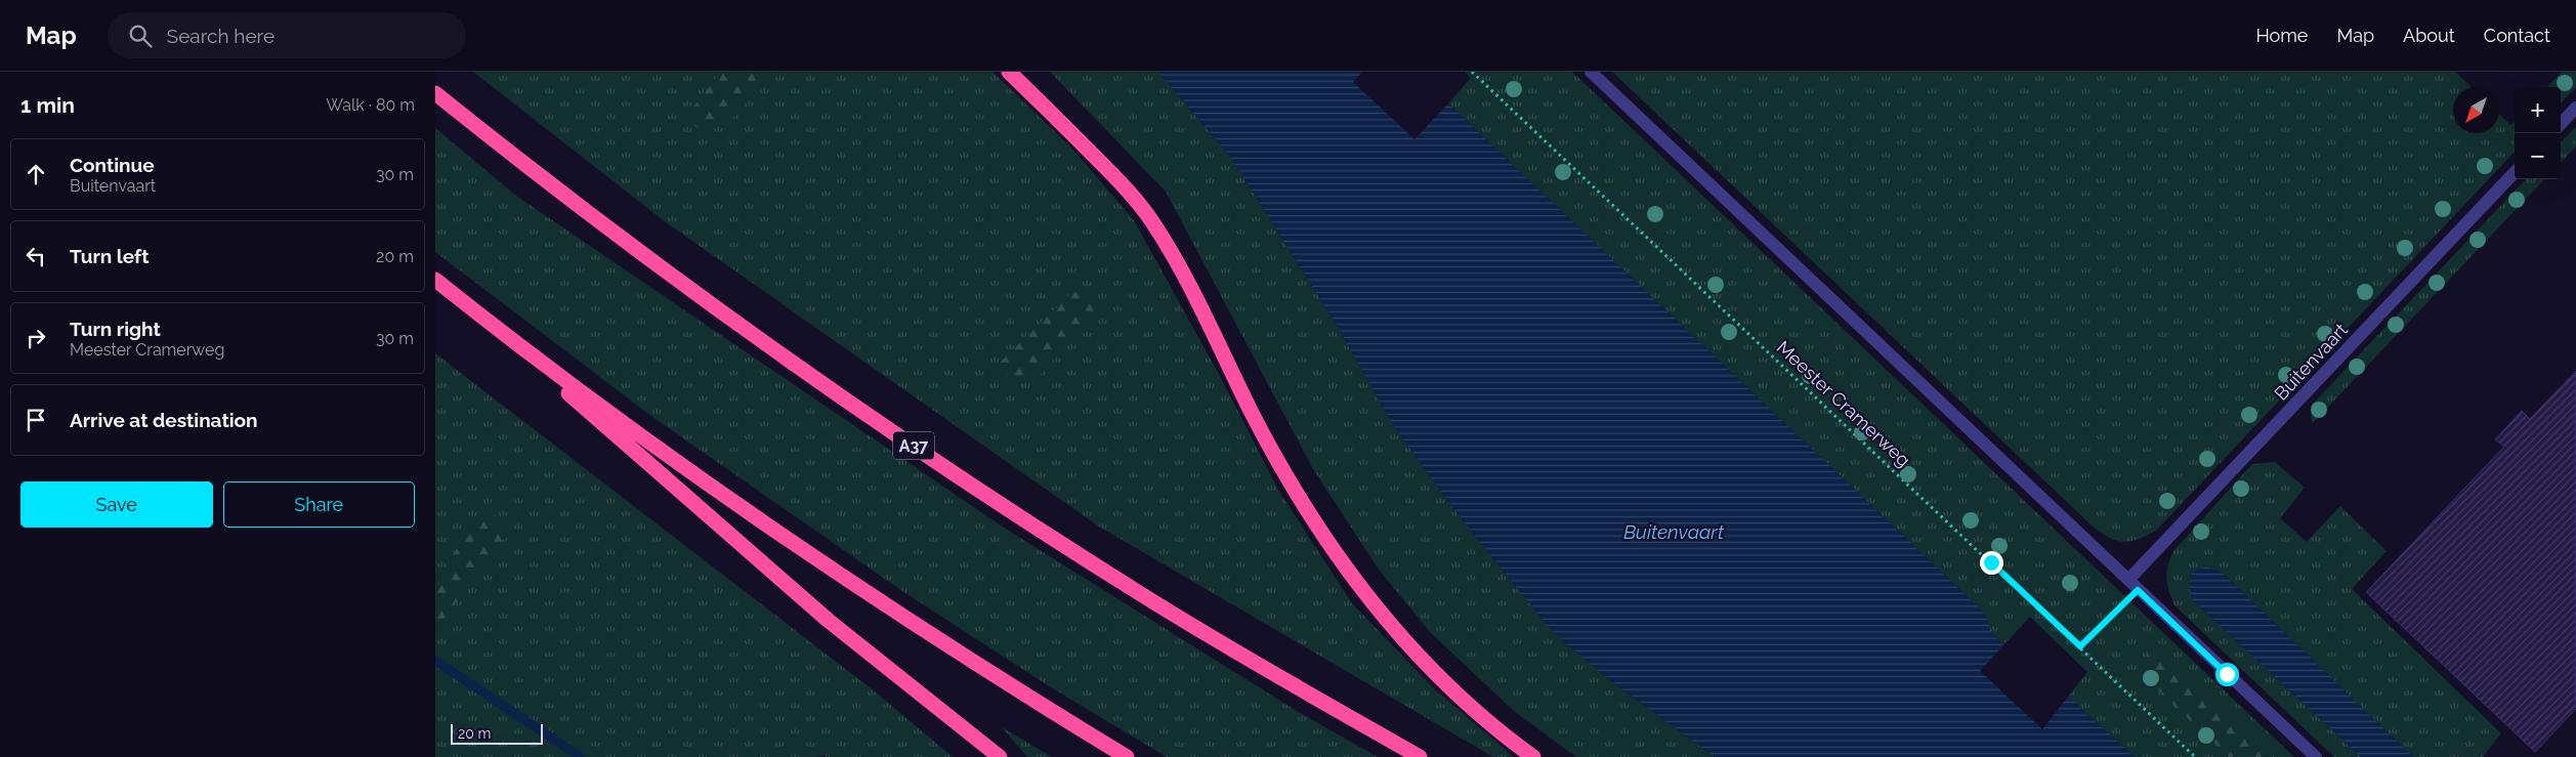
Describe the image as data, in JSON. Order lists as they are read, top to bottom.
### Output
{
  "streets": {
    "highway": ["A37"],
    "street": ["Buitenvaart"],
    "path": ["Meester Cramerweg"]
  },
  "water": ["Buitenvaart"],
  "scale_bar": "20 m",
  "north": "bottom left",
  "page": {
    "header": "Map",
    "search": "Search here",
    "nav": [
      "Home",
      "Map",
      "About",
      "Contact"
    ],
    "heading": ["1 min", "Walk · 80 m"],
    "map_buttons": ["+", "−"],
    "list": [
      ["Continue", "Buitenvaart", "30 m"],
      ["Turn left", "20 m"],
      ["Turn right", "Meester Cramerweg", "30 m"],
      "Arrive at destination"
    ],
    "buttons": ["Save", "Share"],
    "scale": "20 m"
  }
}
